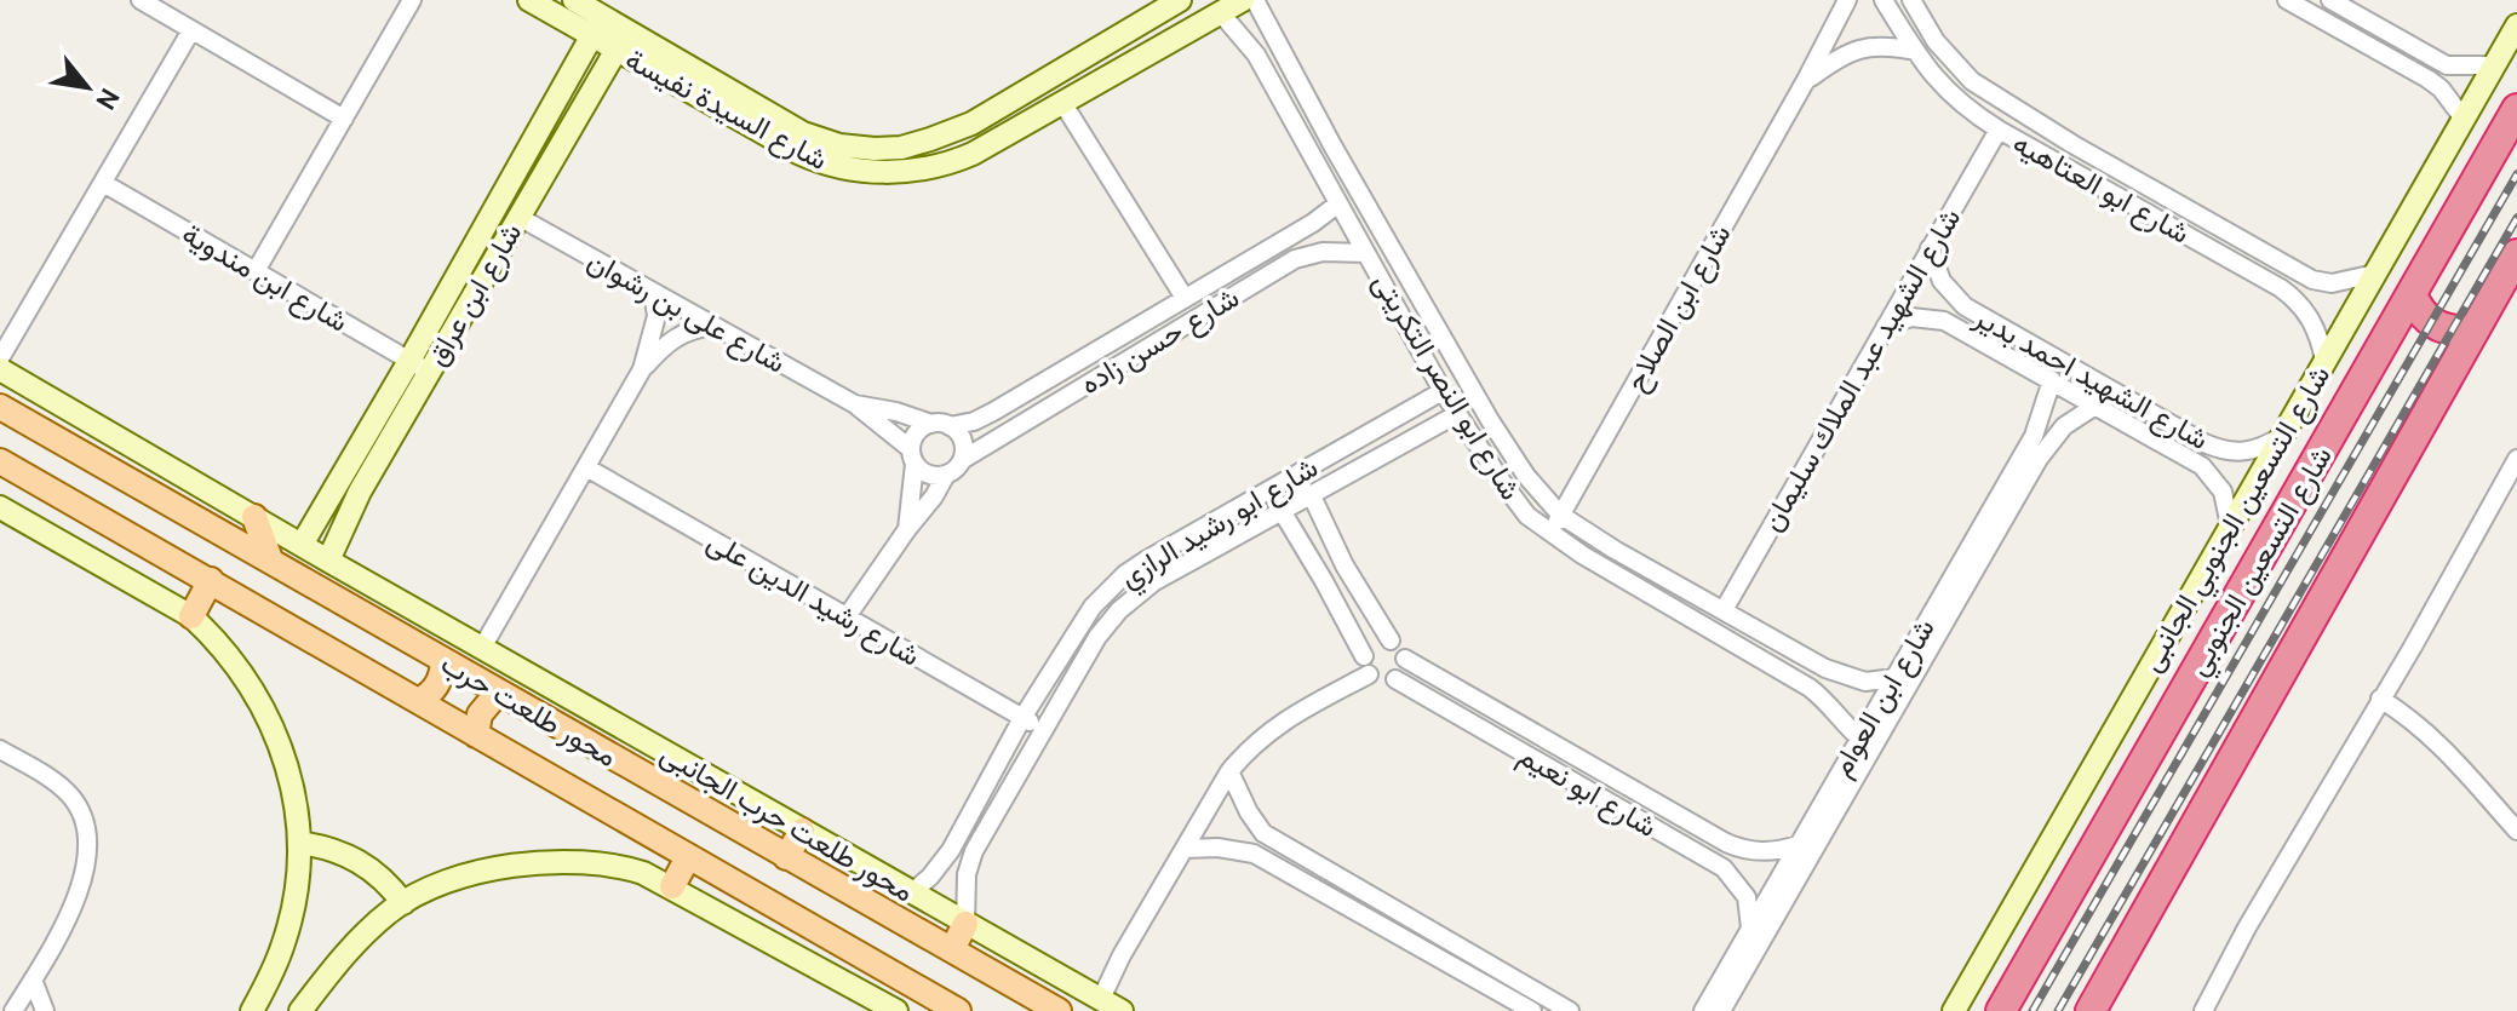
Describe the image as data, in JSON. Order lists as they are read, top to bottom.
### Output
{
  "streets": {
    "highway": ["شارع التسعين الجنوبي"],
    "main road": ["محور طلعت حرب"],
    "street": [
      "شارع السيدة نفيسة",
      "شارع ابو العتاهيه",
      "شارع ابن مندوية",
      "شارع ابن عراق",
      "شارع ابن الصلاح",
      "شارع على بن رشوان",
      "شارع حسن زاده",
      "شارع الشهيد عبد الملاك سليمان",
      "شارع الشهيد احمد بدير",
      "شارع ابو النصر التكريتى",
      "شارع التسعين الجنوبي الجانبى",
      "شارع ابو رشيد الرازي",
      "شارع رشيد الدين على",
      "شارع ابن العوام",
      "شارع ابو نعيم",
      "محور طلعت حرب الجانبى"
    ]
  },
  "crossings": [
    ["شارع السيدة نفيسة", "شارع ابن عراق"],
    ["شارع السيدة نفيسة", "شارع ابو النصر التكريتى"],
    ["شارع ابو العتاهيه", "شارع ابن الصلاح"],
    ["شارع ابو العتاهيه", "شارع الشهيد عبد الملاك سليمان"],
    ["شارع ابو العتاهيه", "شارع التسعين الجنوبي الجانبى"],
    ["شارع ابن مندوية", "شارع ابن عراق"],
    ["شارع ابن عراق", "شارع على بن رشوان"],
    ["شارع ابن عراق", "محور طلعت حرب الجانبى"],
    ["شارع ابن الصلاح", "شارع ابو النصر التكريتى"],
    ["شارع على بن رشوان", "شارع حسن زاده"],
    ["شارع حسن زاده", "شارع ابو النصر التكريتى"],
    ["شارع الشهيد عبد الملاك سليمان", "شارع الشهيد احمد بدير"],
    ["شارع الشهيد عبد الملاك سليمان", "شارع ابو النصر التكريتى"],
    ["شارع الشهيد احمد بدير", "شارع التسعين الجنوبي الجانبى"],
    ["شارع الشهيد احمد بدير", "شارع ابن العوام"],
    ["شارع ابو النصر التكريتى", "شارع ابو رشيد الرازي"],
    ["شارع ابو النصر التكريتى", "شارع ابن العوام"],
    ["شارع ابو رشيد الرازي", "شارع رشيد الدين على"],
    ["شارع ابو رشيد الرازي", "محور طلعت حرب الجانبى"],
    ["شارع ابن العوام", "شارع ابو نعيم"]
  ],
  "north": "bottom right"
}
